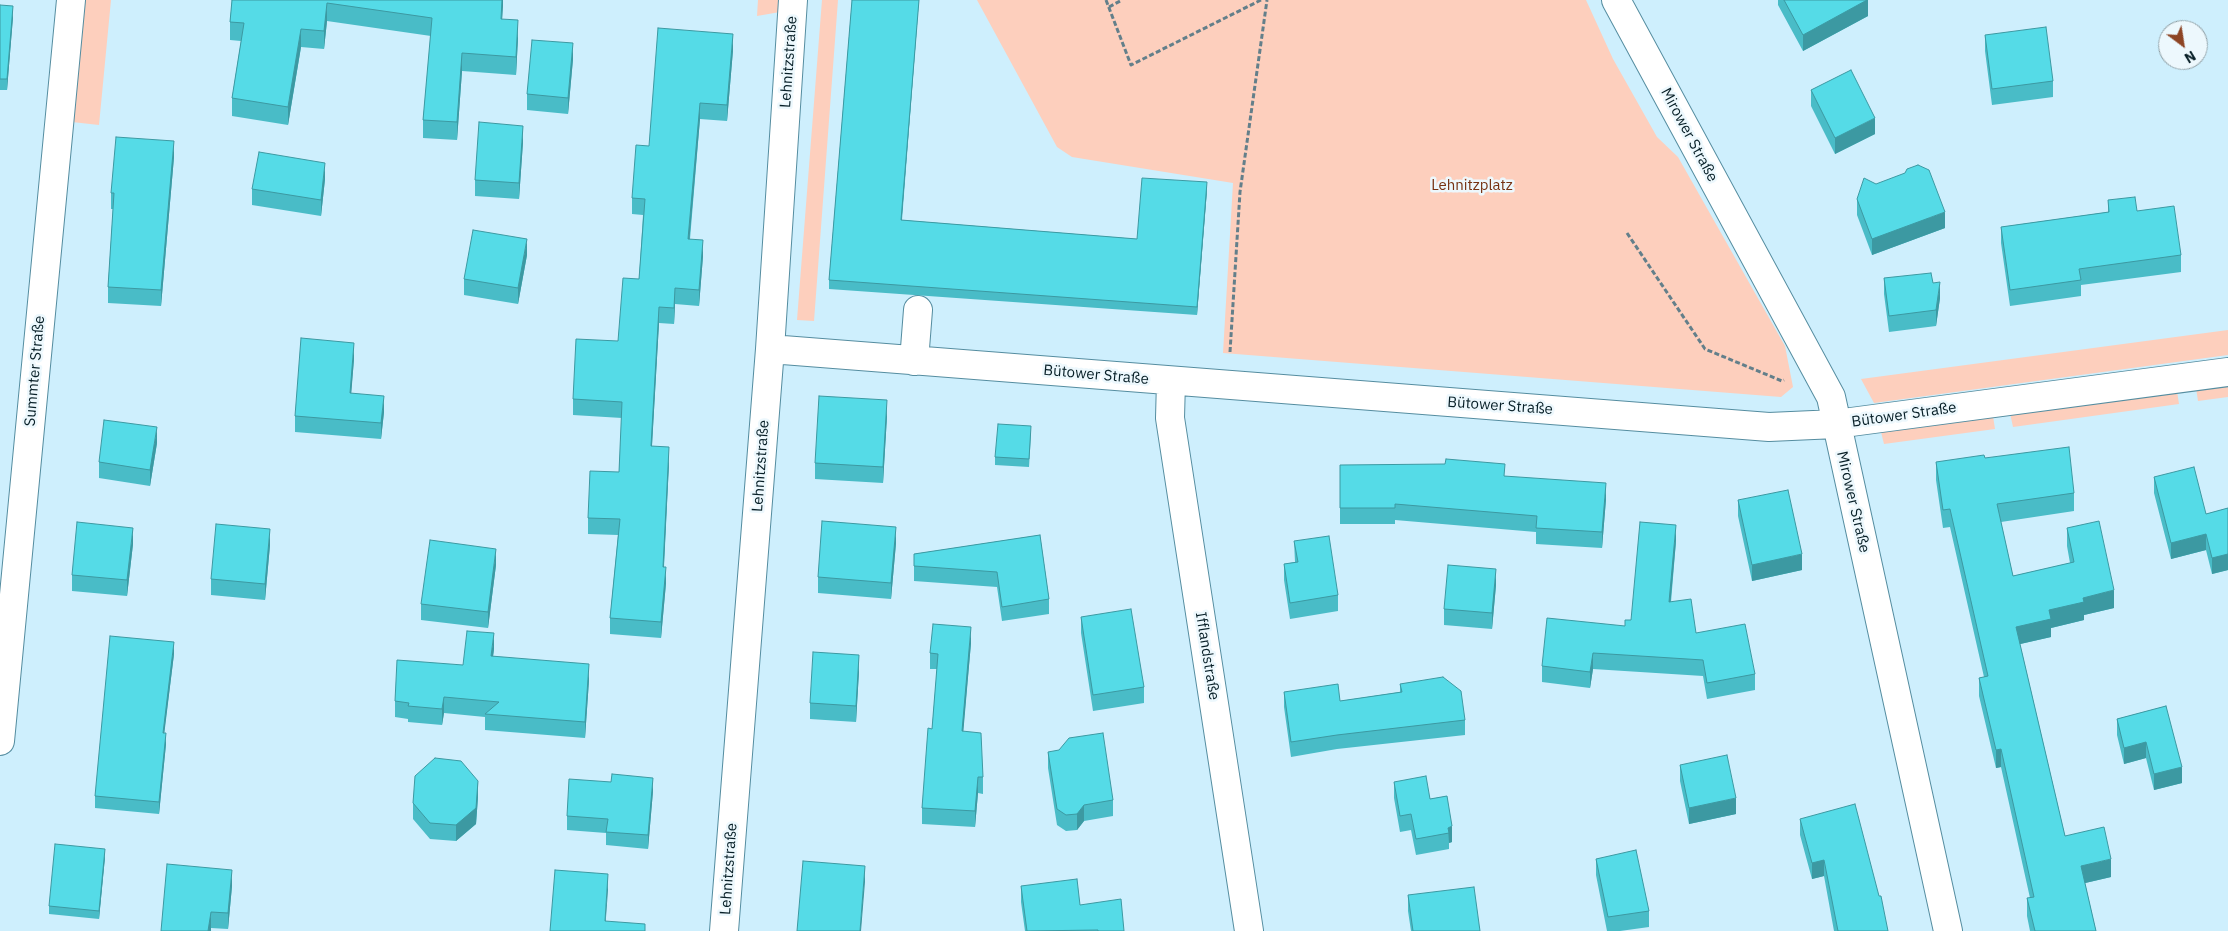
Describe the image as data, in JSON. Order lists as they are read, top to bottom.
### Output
{
  "streets": {
    "street": [
      "Lehnitzstraße",
      "Mirower Straße",
      "Summter Straße",
      "Bütower Straße",
      "Ifflandstraße"
    ]
  },
  "crossings": [
    ["Lehnitzstraße", "Bütower Straße"],
    ["Mirower Straße", "Bütower Straße"],
    ["Bütower Straße", "Ifflandstraße"]
  ],
  "parks": ["Lehnitzplatz"],
  "north": "bottom right"
}
